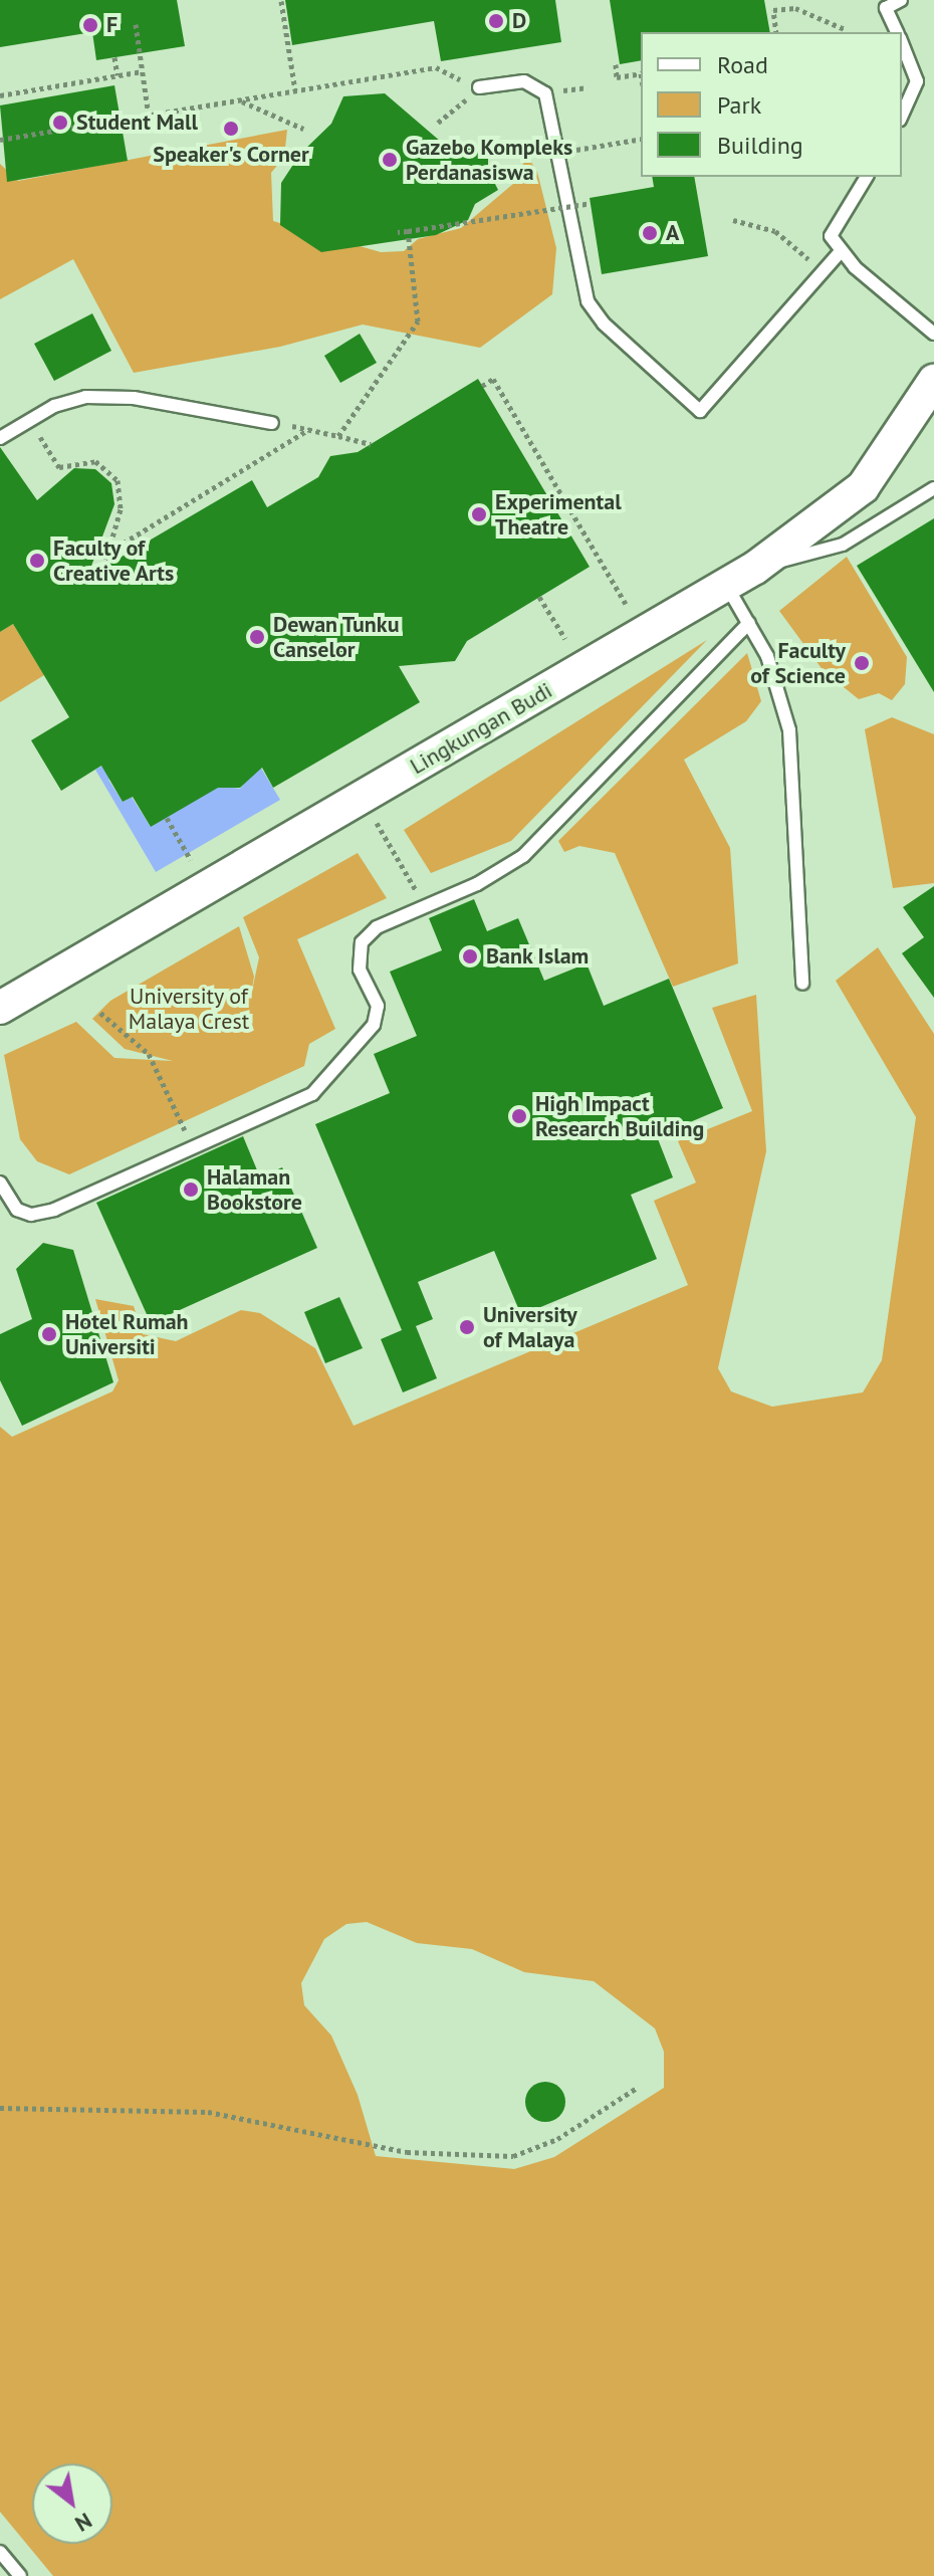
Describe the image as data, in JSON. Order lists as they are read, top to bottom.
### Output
{
  "streets": {
    "street": ["Lingkungan Budi"]
  },
  "parks": ["University of Malaya Crest"],
  "places": [
    "D",
    "F",
    "Student Mall",
    "Speaker's Corner",
    "Gazebo Kompleks Perdanasiswa",
    "A",
    "Experimental Theatre",
    "Faculty of Creative Arts",
    "Dewan Tunku Canselor",
    "Faculty of Science",
    "Bank Islam",
    "High Impact Research Building",
    "Halaman Bookstore",
    "University of Malaya",
    "Hotel Rumah Universiti"
  ],
  "legend": ["Road", "Park", "Building"],
  "north": "bottom right"
}
